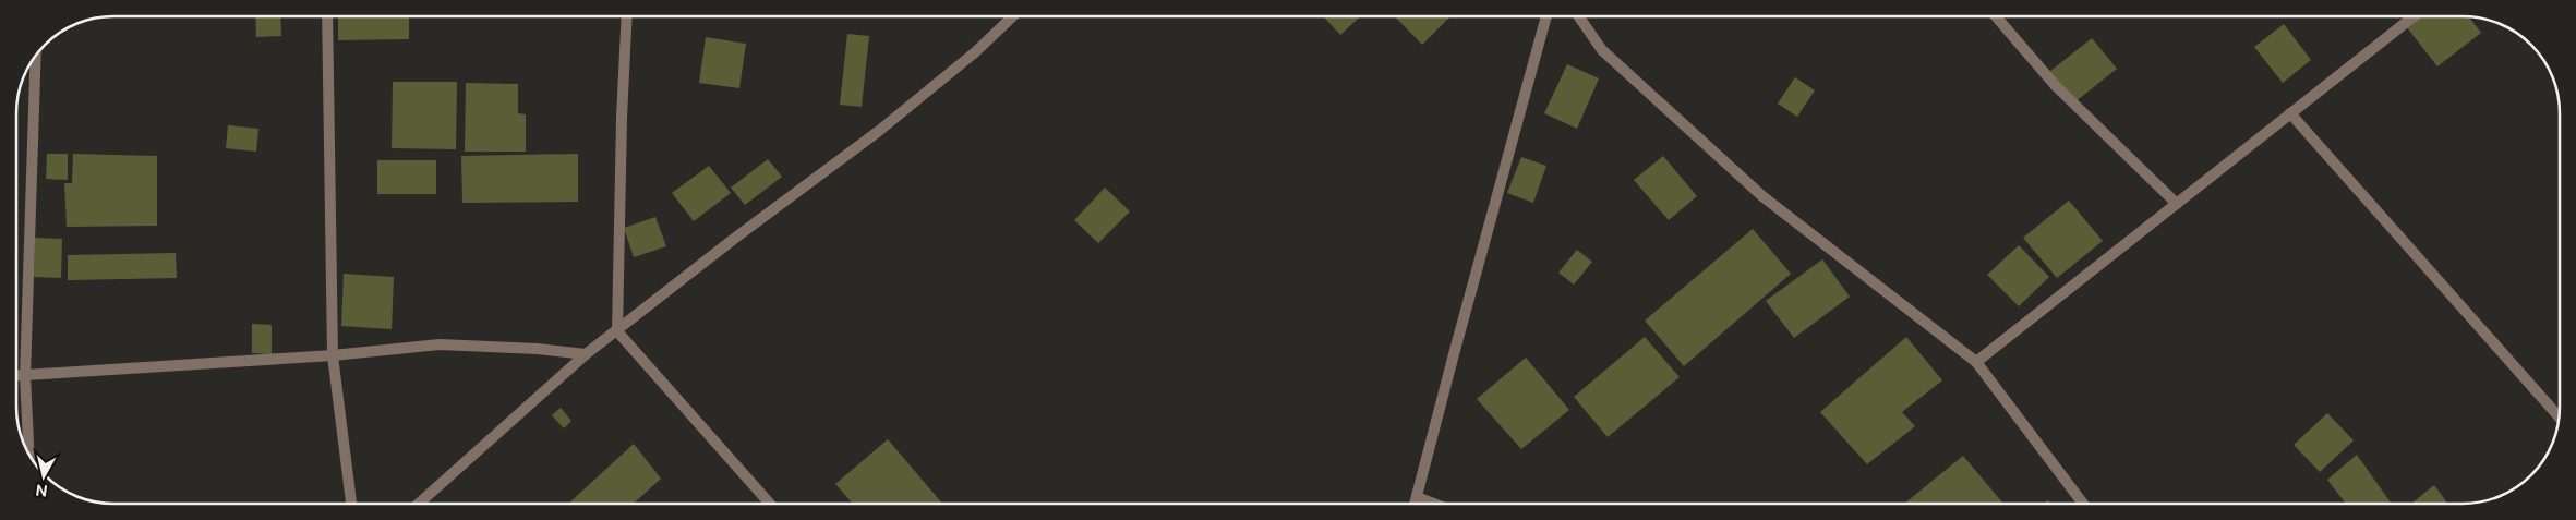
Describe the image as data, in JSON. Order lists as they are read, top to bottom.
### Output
{
  "north": "bottom"
}
